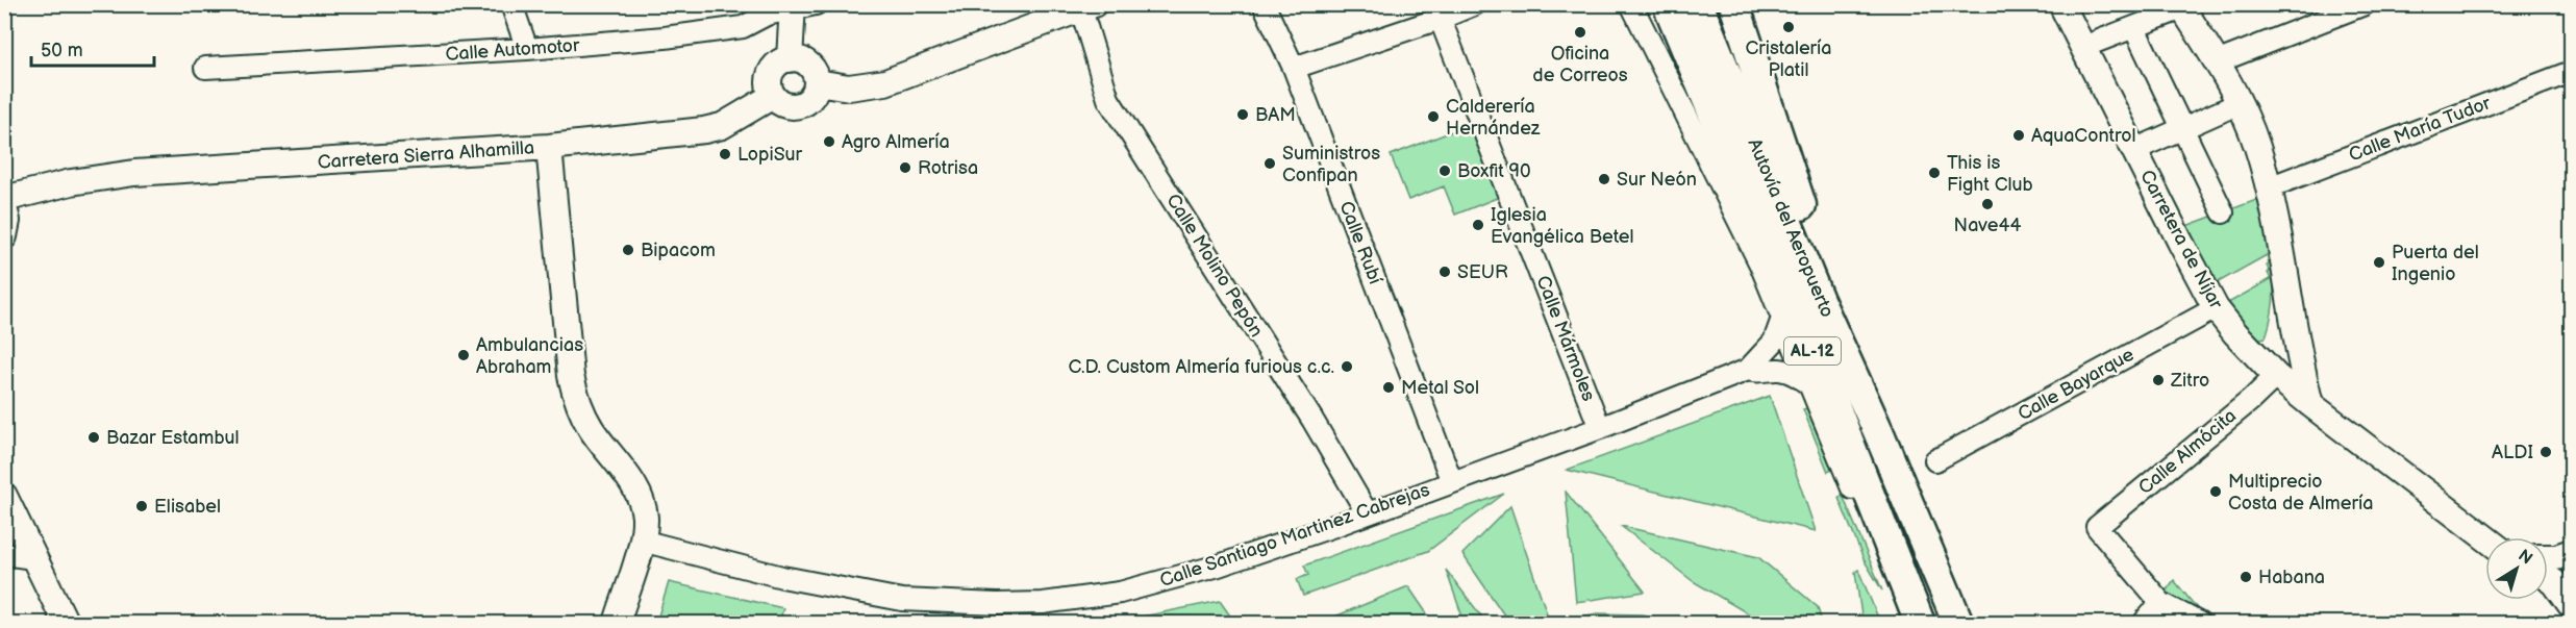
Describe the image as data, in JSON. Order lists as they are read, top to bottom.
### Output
{
  "streets": {
    "highway": ["Autovía del Aeropuerto", "AL-12"],
    "main road": ["Carretera Sierra Alhamilla", "Carretera de Níjar"],
    "street": [
      "Calle Automotor",
      "Calle María Tudor",
      "Calle Rubí",
      "Calle Molino Pepón",
      "Calle Mármoles",
      "Calle Bayarque",
      "Calle Almócita",
      "Calle Santiago Martinez Cabrejas"
    ]
  },
  "crossings": [
    ["Autovía del Aeropuerto", "Calle Santiago Martinez Cabrejas"],
    ["Carretera de Níjar", "Calle Bayarque"],
    ["Carretera de Níjar", "Calle Almócita"],
    ["Calle Rubí", "Calle Santiago Martinez Cabrejas"],
    ["Calle Molino Pepón", "Calle Santiago Martinez Cabrejas"],
    ["Calle Mármoles", "Calle Santiago Martinez Cabrejas"]
  ],
  "places": [
    "Cristalería Platil",
    "Oficina de Correos",
    "BAM",
    "Calderería Hernández",
    "AquaControl",
    "Agro Almería",
    "LopiSur",
    "Suministros Confipan",
    "Rotrisa",
    "Boxfit 90",
    "This is Fight Club",
    "Sur Neón",
    "Nave44",
    "Iglesia Evangélica Betel",
    "Bipacom",
    "Puerta del Ingenio",
    "SEUR",
    "Ambulancias Abraham",
    "C.D. Custom Almería furious c.c.",
    "Zitro",
    "Metal Sol",
    "Bazar Estambul",
    "ALDI",
    "Multiprecio Costa de Almería",
    "Elisabel",
    "Habana"
  ],
  "scale_bar": "50 m",
  "north": "top right"
}
